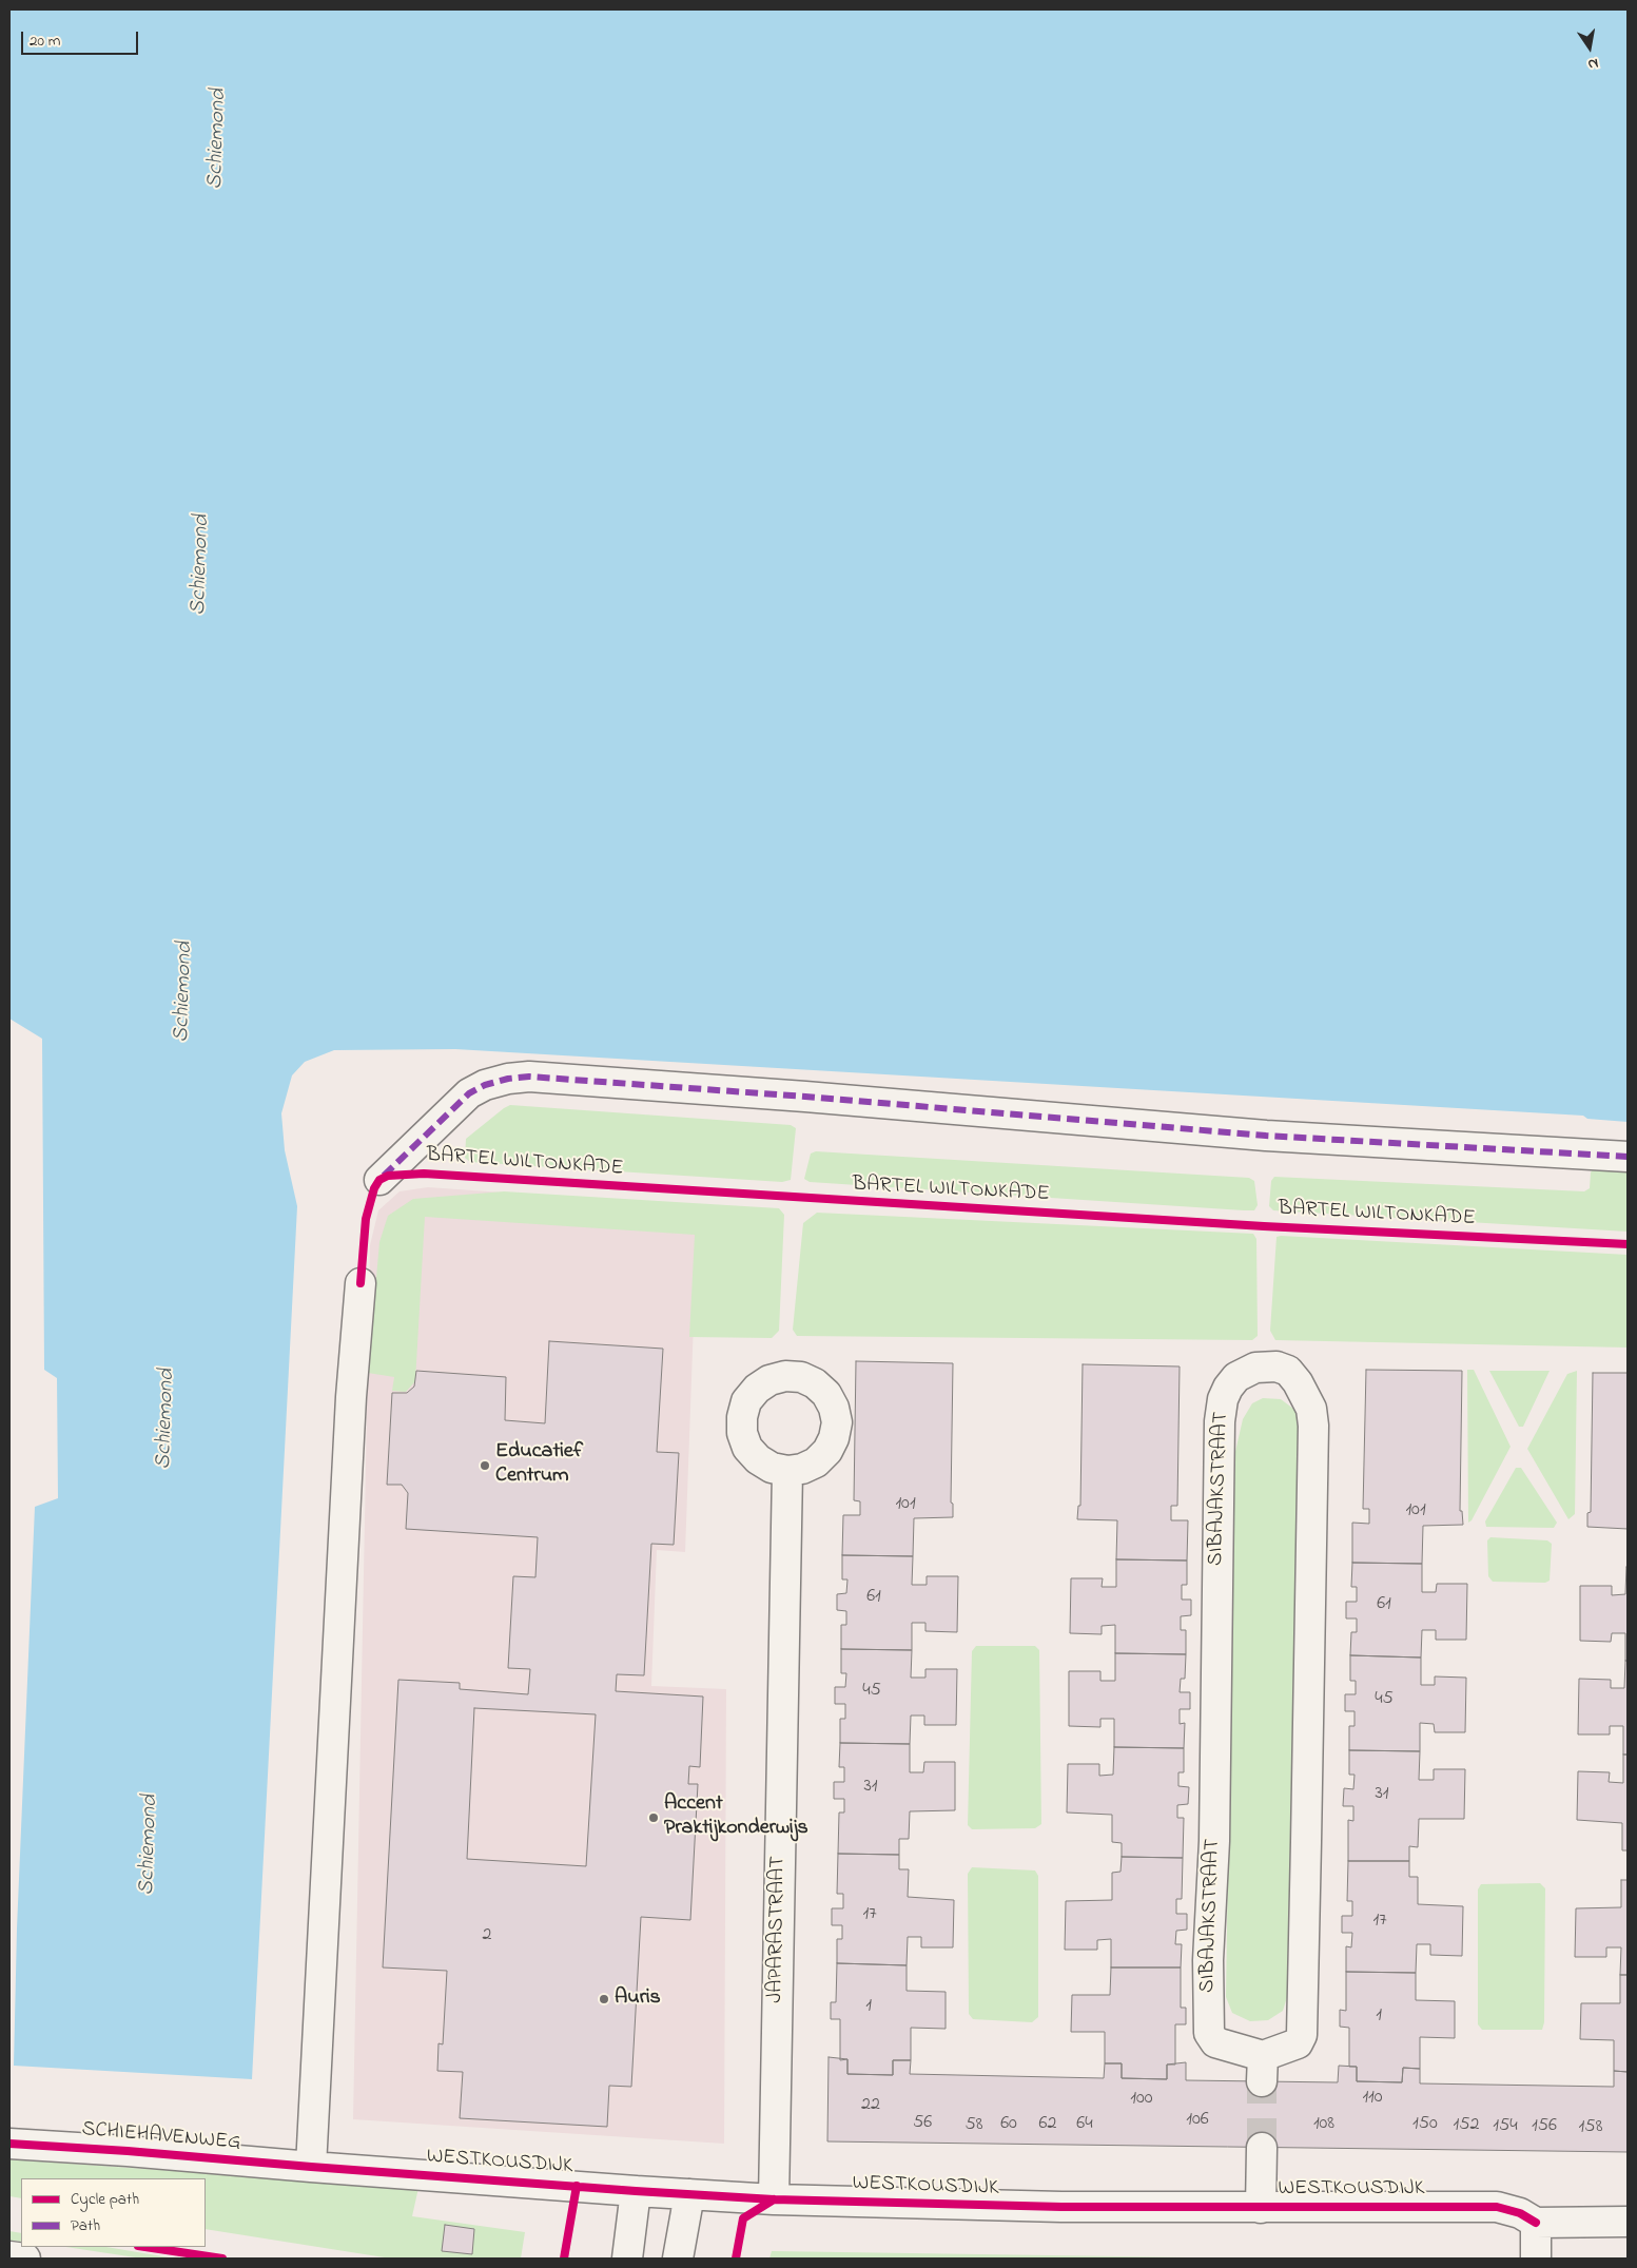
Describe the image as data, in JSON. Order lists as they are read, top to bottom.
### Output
{
  "streets": {
    "street": [
      "BARTEL WILTONKADE",
      "SIBAJAKSTRAAT",
      "JAPARASTRAAT",
      "SCHIEHAVENWEG",
      "WESTKOUSDIJK"
    ]
  },
  "crossings": [
    ["JAPARASTRAAT", "WESTKOUSDIJK"],
    ["SCHIEHAVENWEG", "WESTKOUSDIJK"]
  ],
  "water": ["Schiemond"],
  "places": ["Educatief Centrum", "Accent Praktijkonderwijs", "Auris"],
  "house_numbers": [
    "101",
    "101",
    "61",
    "61",
    "45",
    "45",
    "31",
    "31",
    "17",
    "17",
    "2",
    "1",
    "1",
    "110",
    "100",
    "22",
    "106",
    "56",
    "60",
    "62",
    "64",
    "108",
    "150",
    "58",
    "152",
    "154",
    "156",
    "158"
  ],
  "legend": ["Cycle path", "Path"],
  "scale_bar": "20 m",
  "north": "bottom"
}
